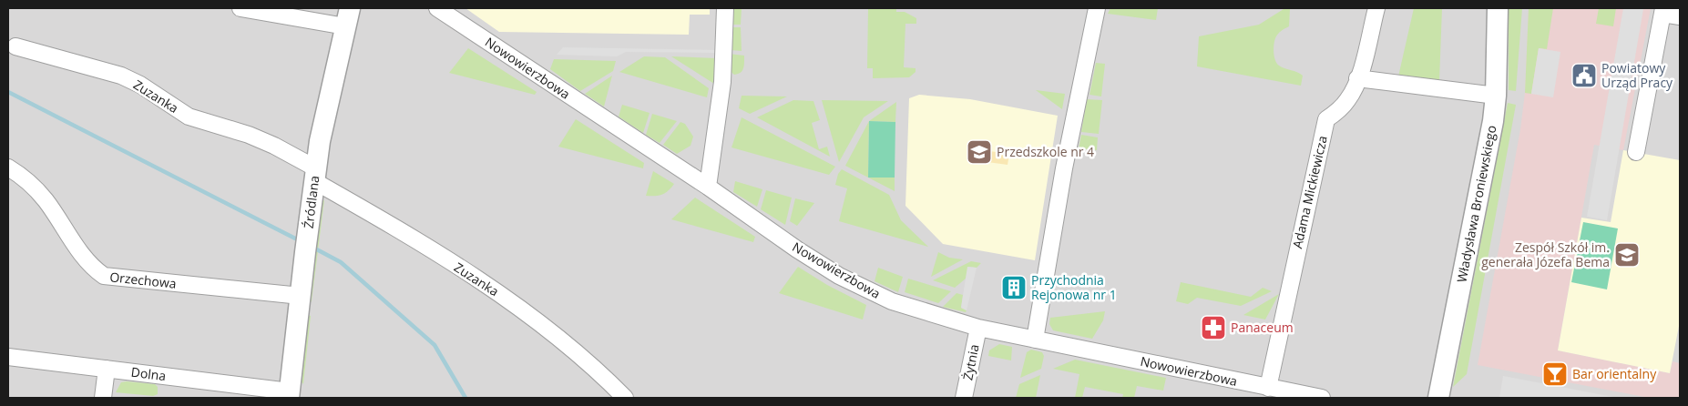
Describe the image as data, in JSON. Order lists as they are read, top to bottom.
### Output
{
  "streets": {
    "street": [
      "Nowowierzbowa",
      "Zuzanka",
      "Adama Mickiewicza",
      "Źródlana",
      "Władysława Broniewskiego",
      "Orzechowa",
      "Żytnia",
      "Dolna"
    ]
  },
  "crossings": [
    ["Nowowierzbowa", "Adama Mickiewicza"],
    ["Nowowierzbowa", "Żytnia"],
    ["Zuzanka", "Źródlana"],
    ["Źródlana", "Orzechowa"],
    ["Źródlana", "Dolna"]
  ],
  "places": {
    "public building": ["Powiatowy Urząd Pracy"],
    "school or university": ["Przedszkole nr 4", "Zespół Szkół im. generała Józefa Bema"],
    "building": ["Przychodnia Rejonowa nr 1"],
    "pharmacy": ["Panaceum"],
    "bar": ["Bar orientalny"]
  }
}
